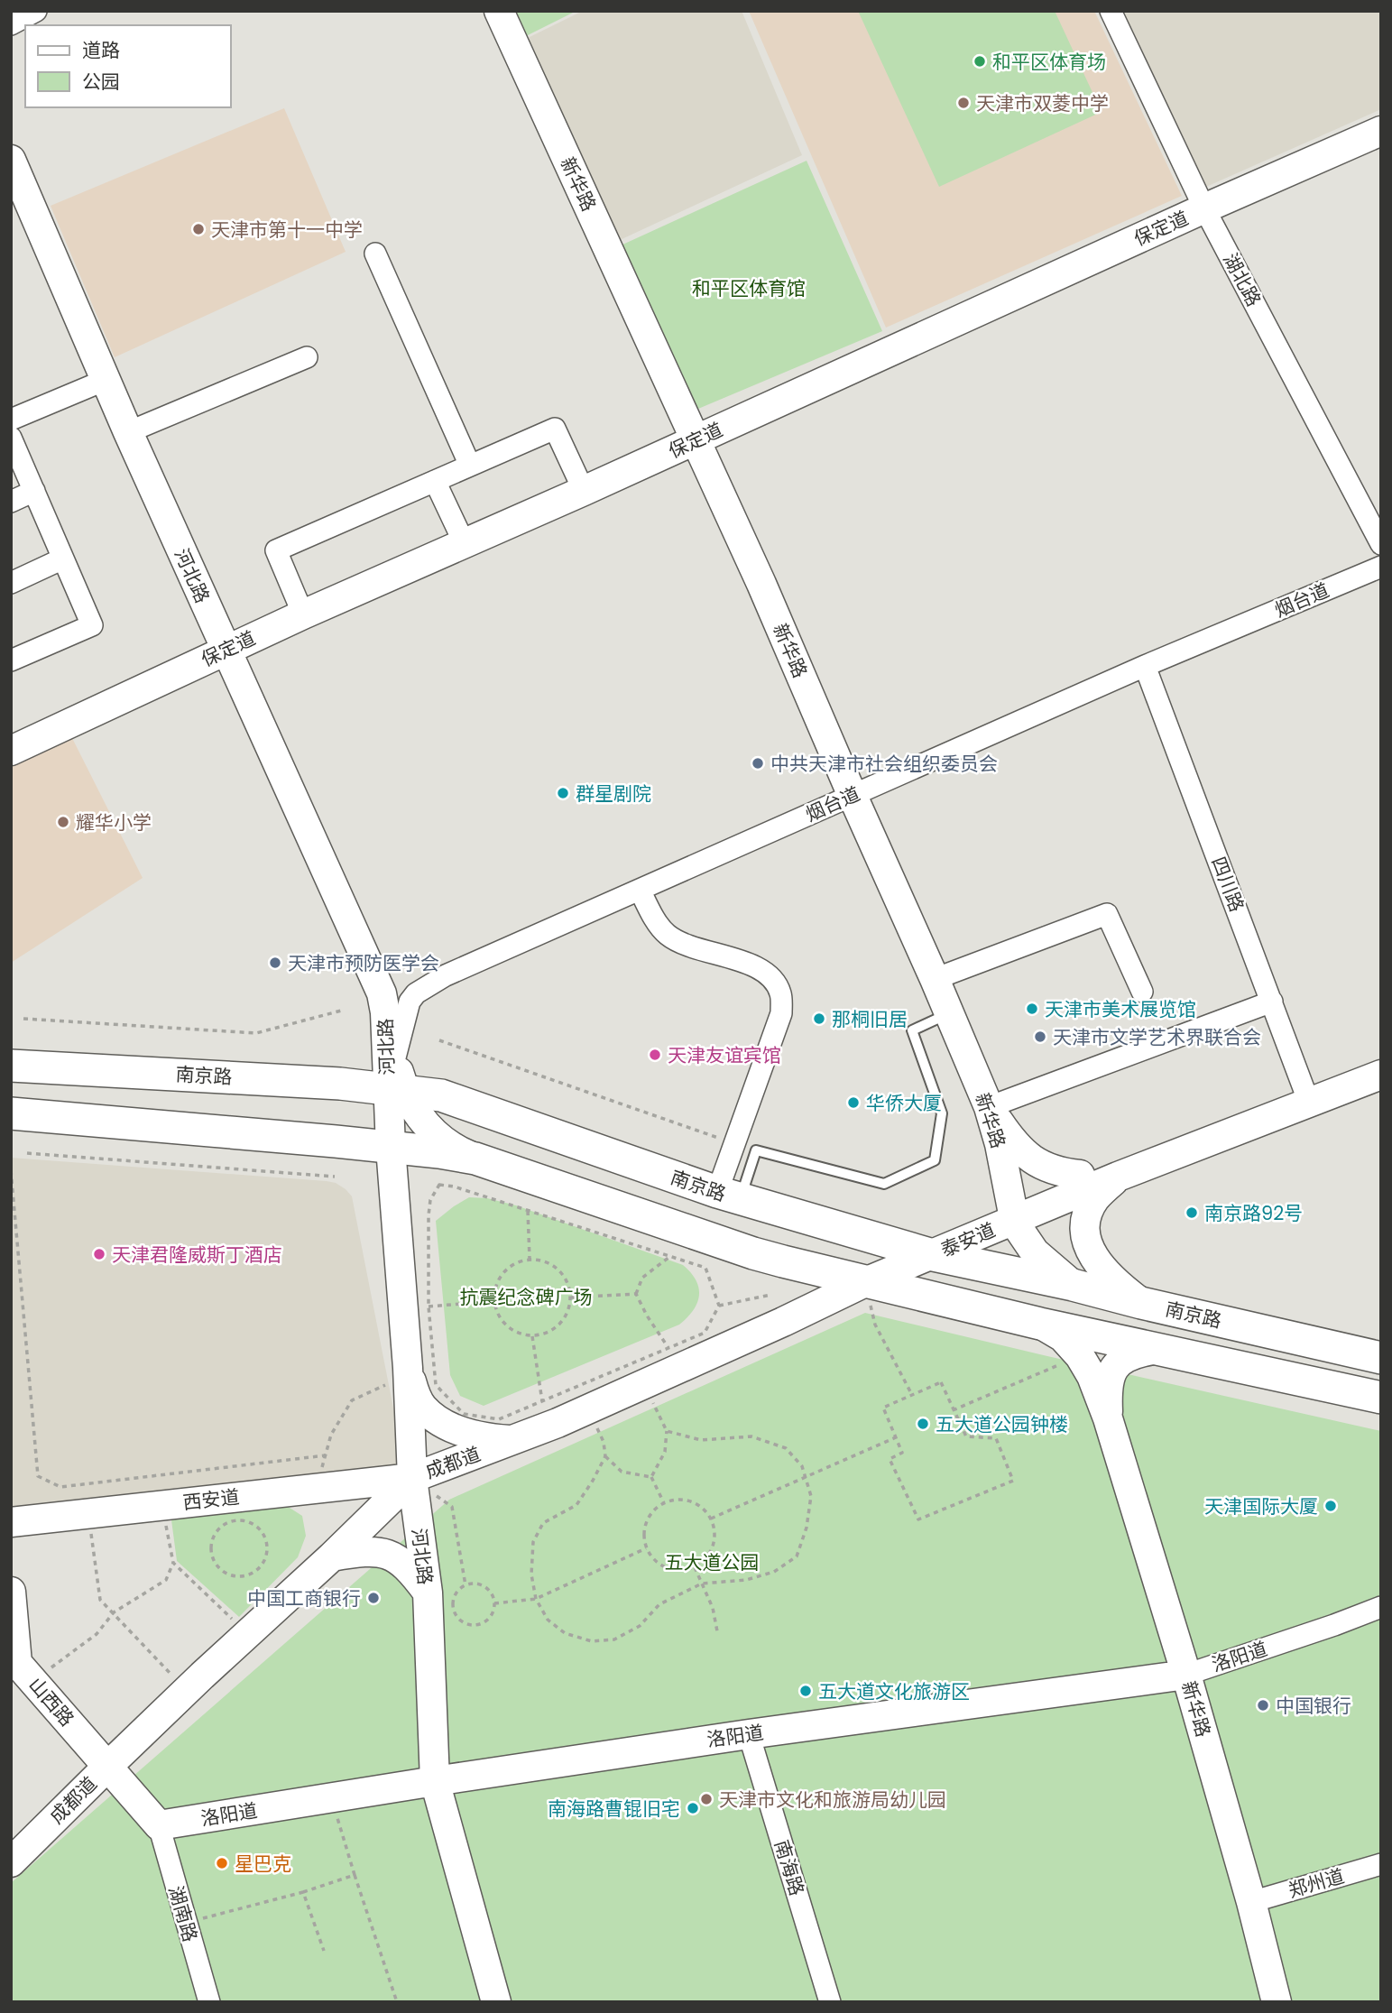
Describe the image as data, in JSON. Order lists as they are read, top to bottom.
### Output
{
  "streets": {
    "main road": ["南京路"],
    "street": [
      "新华路",
      "保定道",
      "湖北路",
      "河北路",
      "烟台道",
      "四川路",
      "泰安道",
      "成都道",
      "西安道",
      "洛阳道",
      "山西路",
      "南海路",
      "郑州道",
      "湖南路"
    ]
  },
  "crossings": [
    ["新华路", "保定道"],
    ["新华路", "烟台道"],
    ["新华路", "南京路"],
    ["新华路", "泰安道"],
    ["新华路", "洛阳道"],
    ["新华路", "郑州道"],
    ["保定道", "湖北路"],
    ["保定道", "河北路"],
    ["河北路", "烟台道"],
    ["河北路", "南京路"],
    ["河北路", "成都道"],
    ["河北路", "西安道"],
    ["河北路", "洛阳道"],
    ["烟台道", "四川路"],
    ["四川路", "泰安道"],
    ["南京路", "泰安道"],
    ["南京路", "成都道"],
    ["泰安道", "成都道"],
    ["成都道", "西安道"],
    ["成都道", "山西路"],
    ["洛阳道", "南海路"],
    ["洛阳道", "湖南路"]
  ],
  "parks": ["和平区体育馆", "抗震纪念碑广场", "五大道公园"],
  "places": [
    "和平区体育场",
    "天津市双菱中学",
    "天津市第十一中学",
    "中共天津市社会组织委员会",
    "群星剧院",
    "耀华小学",
    "天津市预防医学会",
    "天津市美术展览馆",
    "那桐旧居",
    "天津市文学艺术界联合会",
    "天津友谊宾馆",
    "华侨大厦",
    "南京路92号",
    "天津君隆威斯丁酒店",
    "五大道公园钟楼",
    "天津国际大厦",
    "中国工商银行",
    "五大道文化旅游区",
    "中国银行",
    "天津市文化和旅游局幼儿园",
    "南海路曹锟旧宅",
    "星巴克"
  ],
  "legend": ["道路", "公园"]
}
